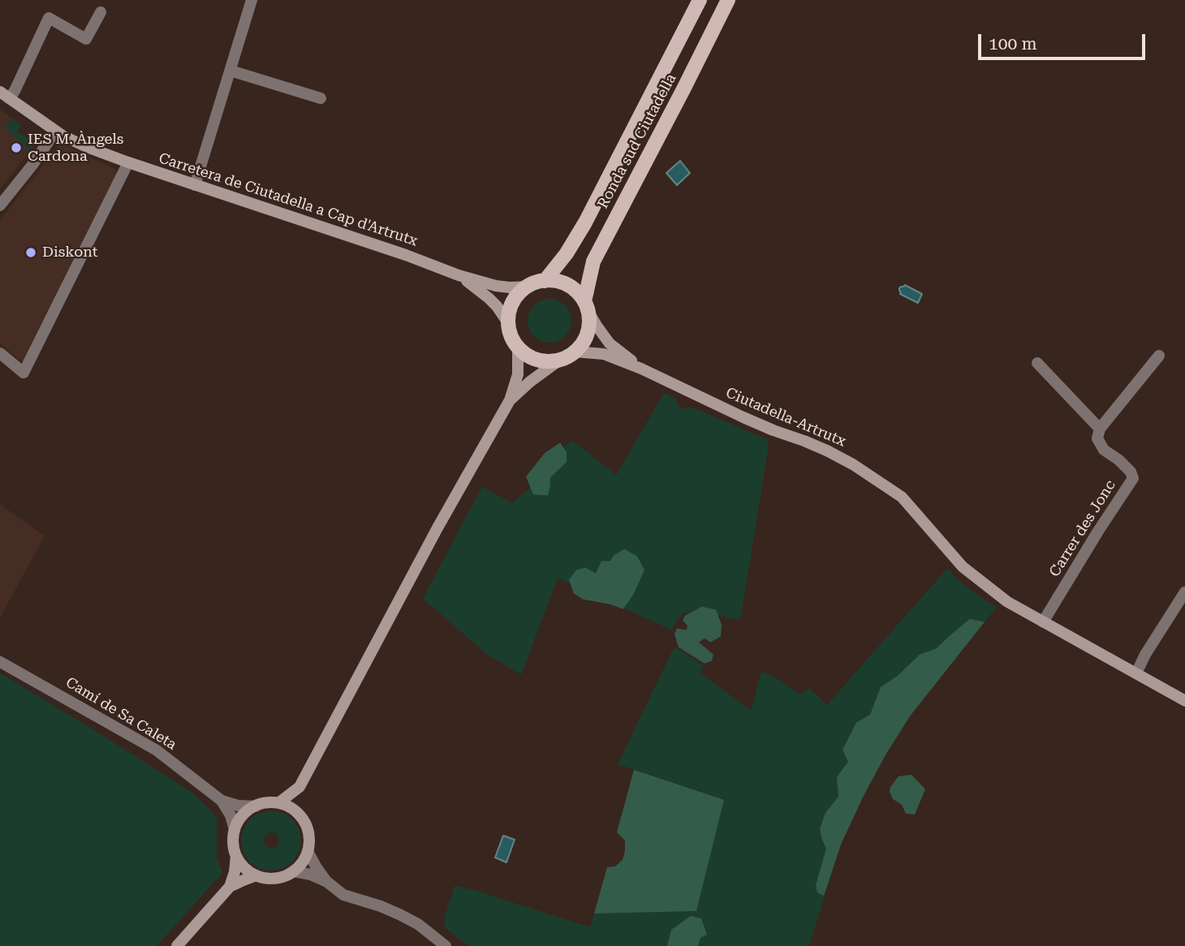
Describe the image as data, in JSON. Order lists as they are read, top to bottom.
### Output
{
  "streets": {
    "main road": ["Ronda sud Ciutadella"],
    "street": [
      "Carretera de Ciutadella a Cap d'Artrutx",
      "Ciutadella-Artrutx",
      "Carrer des Jonc",
      "Camí de Sa Caleta"
    ]
  },
  "crossings": [
    ["Ronda sud Ciutadella", "Carretera de Ciutadella a Cap d'Artrutx"],
    ["Ronda sud Ciutadella", "Ciutadella-Artrutx"],
    ["Carretera de Ciutadella a Cap d'Artrutx", "Ciutadella-Artrutx"],
    ["Ciutadella-Artrutx", "Carrer des Jonc"]
  ],
  "places": ["IES M. Àngels Cardona", "Diskont"],
  "scale_bar": "100 m"
}
